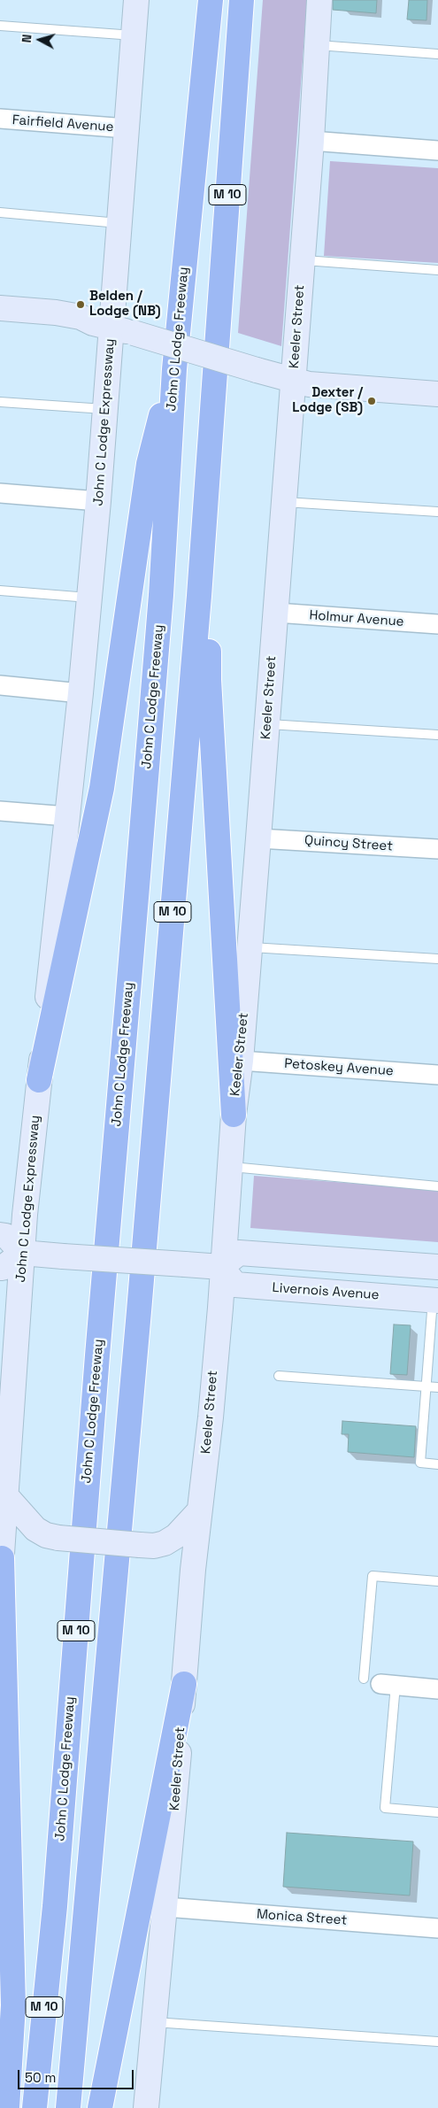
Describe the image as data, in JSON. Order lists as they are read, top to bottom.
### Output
{
  "streets": {
    "highway": ["M 10", "John C Lodge Freeway"],
    "main road": ["Keeler Street", "John C Lodge Expressway", "Livernois Avenue"],
    "street": [
      "Fairfield Avenue",
      "Holmur Avenue",
      "Quincy Street",
      "Petoskey Avenue",
      "Monica Street"
    ]
  },
  "crossings": [
    ["Fairfield Avenue", "John C Lodge Expressway"],
    ["Keeler Street", "Holmur Avenue"],
    ["Keeler Street", "Quincy Street"],
    ["Keeler Street", "Petoskey Avenue"],
    ["Keeler Street", "Livernois Avenue"],
    ["Keeler Street", "Monica Street"]
  ],
  "places": ["Belden / Lodge (NB)", "Dexter / Lodge (SB)"],
  "scale_bar": "50 m",
  "north": "left"
}
